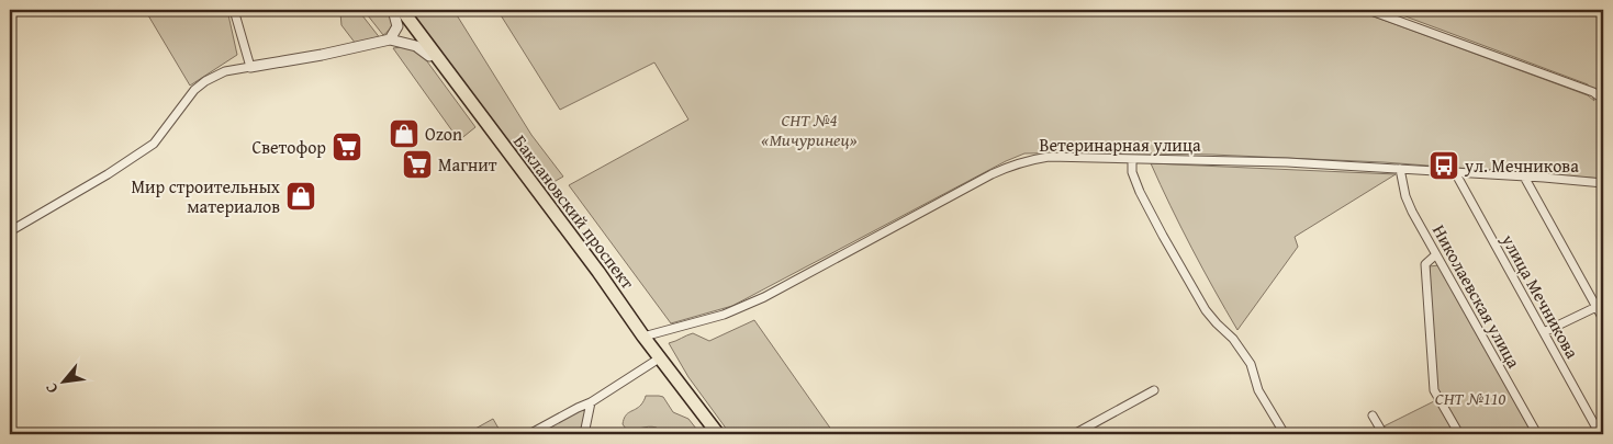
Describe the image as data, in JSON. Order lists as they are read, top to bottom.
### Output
{
  "streets": {
    "main road": ["Баклановский проспект"],
    "street": ["Ветеринарная улица", "Николаевская улица", "улица Мечникова"]
  },
  "crossings": [
    ["Ветеринарная улица", "Баклановский проспект"],
    ["Ветеринарная улица", "Николаевская улица"],
    ["Ветеринарная улица", "улица Мечникова"]
  ],
  "parks": ["СНТ №4 «Мичуринец»", "СНТ №110"],
  "places": {
    "shop": ["Ozon", "Мир строительных материалов"],
    "supermarket": ["Светофор", "Магнит"],
    "bus stop": ["ул. Мечникова"]
  },
  "north": "bottom left"
}
